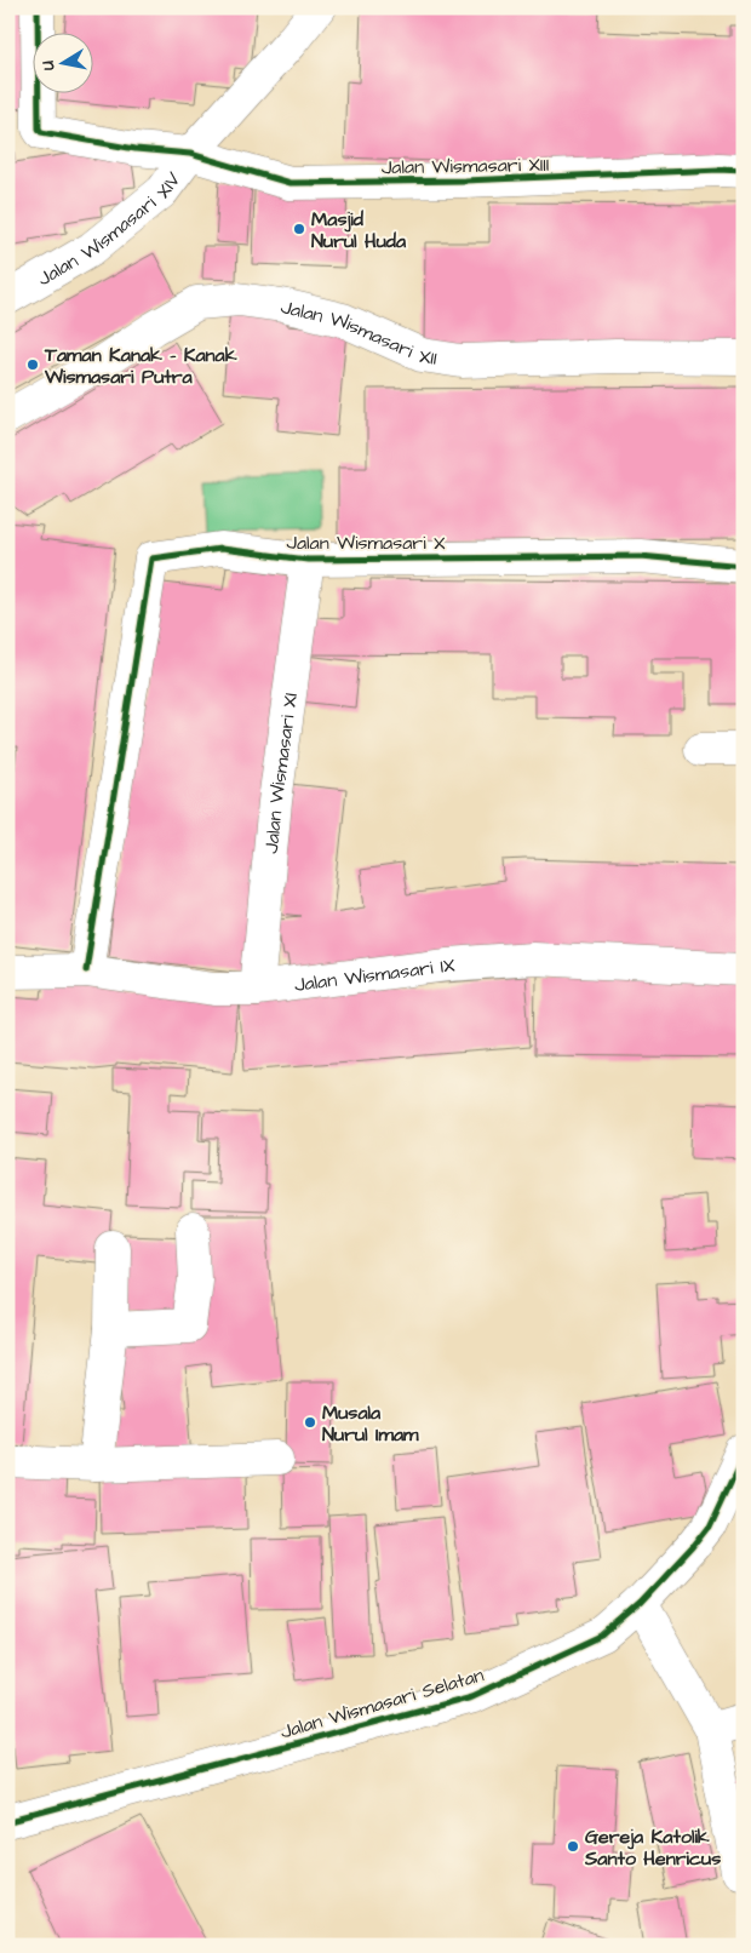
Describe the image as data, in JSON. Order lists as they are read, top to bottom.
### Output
{
  "streets": {
    "street": [
      "Jalan Wismasari XIII",
      "Jalan Wismasari XIV",
      "Jalan Wismasari XII",
      "Jalan Wismasari X",
      "Jalan Wismasari XI",
      "Jalan Wismasari IX",
      "Jalan Wismasari Selatan"
    ]
  },
  "crossings": [
    ["Jalan Wismasari XIII", "Jalan Wismasari XIV"],
    ["Jalan Wismasari X", "Jalan Wismasari XI"],
    ["Jalan Wismasari X", "Jalan Wismasari IX"],
    ["Jalan Wismasari XI", "Jalan Wismasari IX"]
  ],
  "places": [
    "Masjid Nurul Huda",
    "Taman Kanak - Kanak Wismasari Putra",
    "Musala Nurul Imam",
    "Gereja Katolik Santo Henricus"
  ],
  "north": "left"
}
